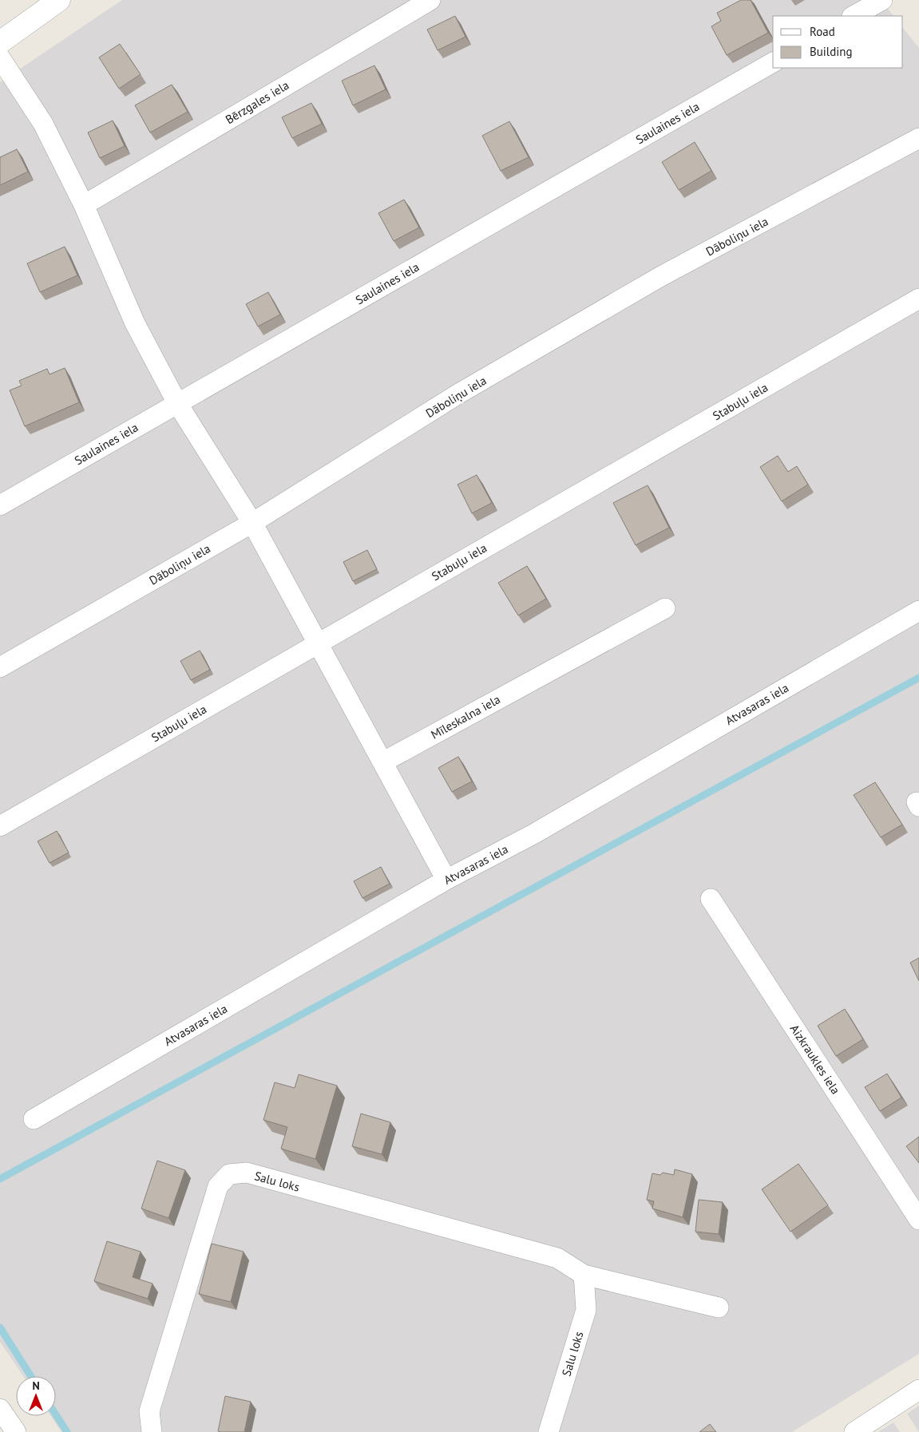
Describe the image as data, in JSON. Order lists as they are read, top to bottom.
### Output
{
  "streets": {
    "street": [
      "Bērzgales iela",
      "Saulaines iela",
      "Dāboliņu iela",
      "Stabuļu iela",
      "Atvasaras iela",
      "Mīleskalna iela",
      "Aizkraukles iela",
      "Salu loks"
    ]
  },
  "legend": ["Road", "Building"],
  "north": "top"
}
